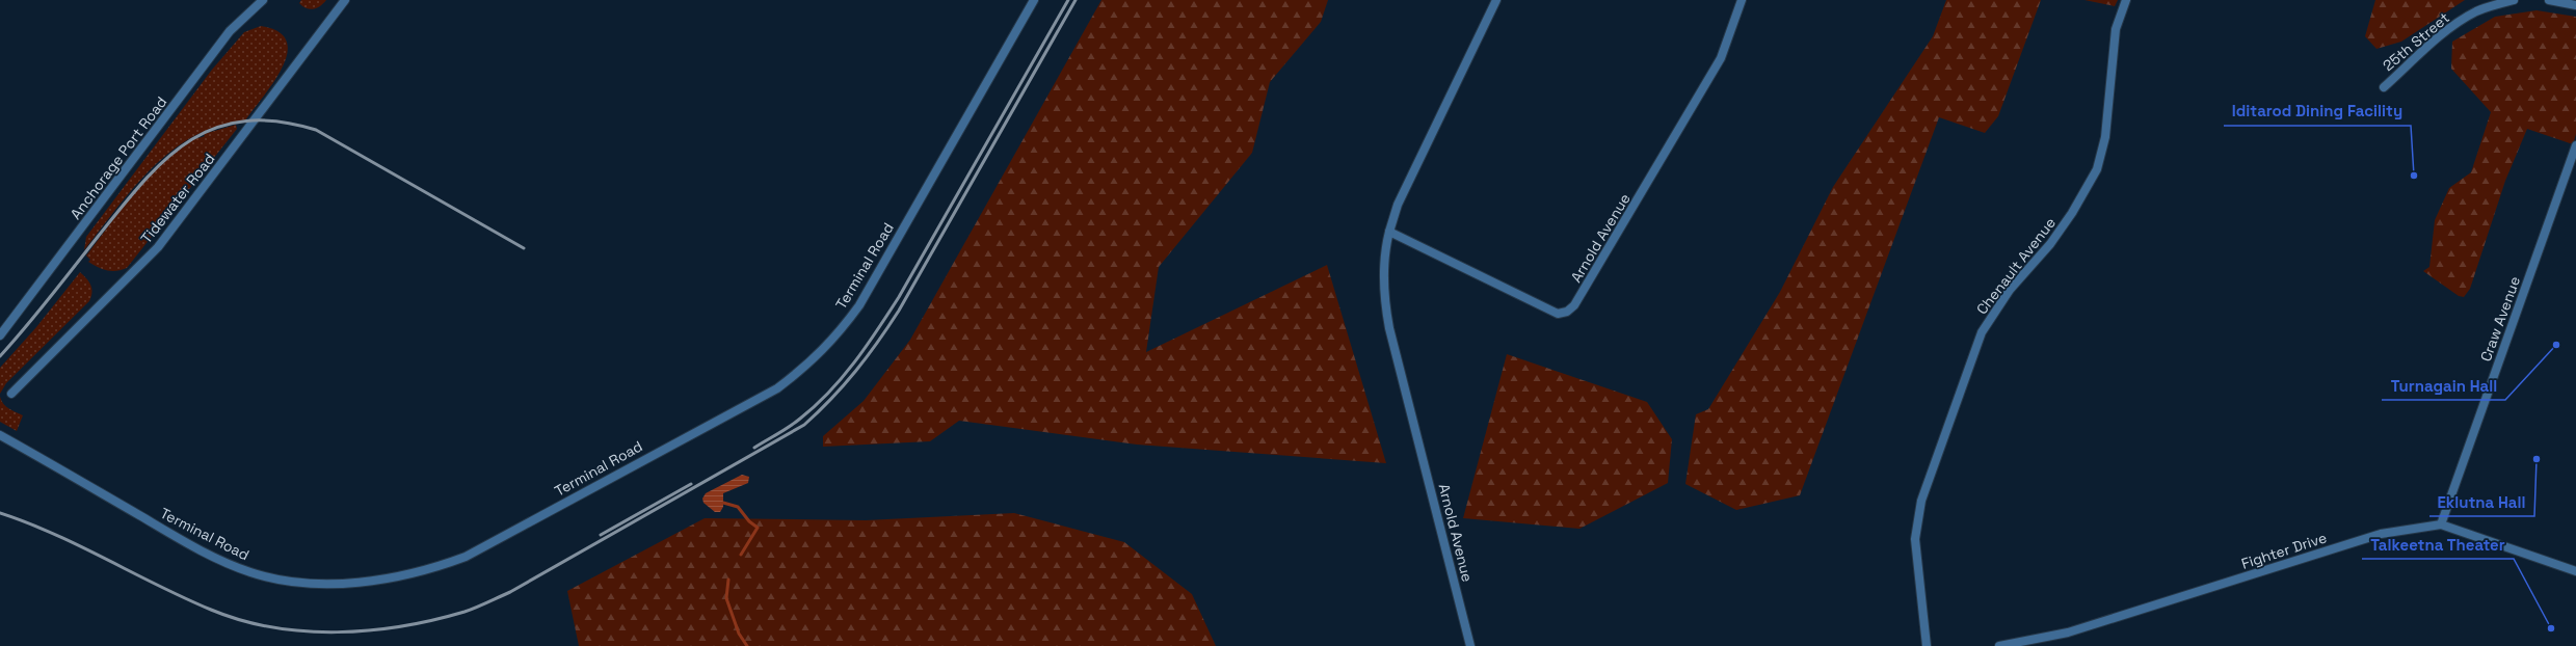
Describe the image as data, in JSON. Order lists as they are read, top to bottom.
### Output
{
  "streets": {
    "street": [
      "25th Street",
      "Anchorage Port Road",
      "Tidewater Road",
      "Arnold Avenue",
      "Terminal Road",
      "Chenault Avenue",
      "Craw Avenue",
      "Fighter Drive"
    ]
  },
  "crossings": [
    ["Craw Avenue", "Fighter Drive"]
  ],
  "places": [
    "Iditarod Dining Facility",
    "Turnagain Hall",
    "Eklutna Hall",
    "Talkeetna Theater"
  ]
}
